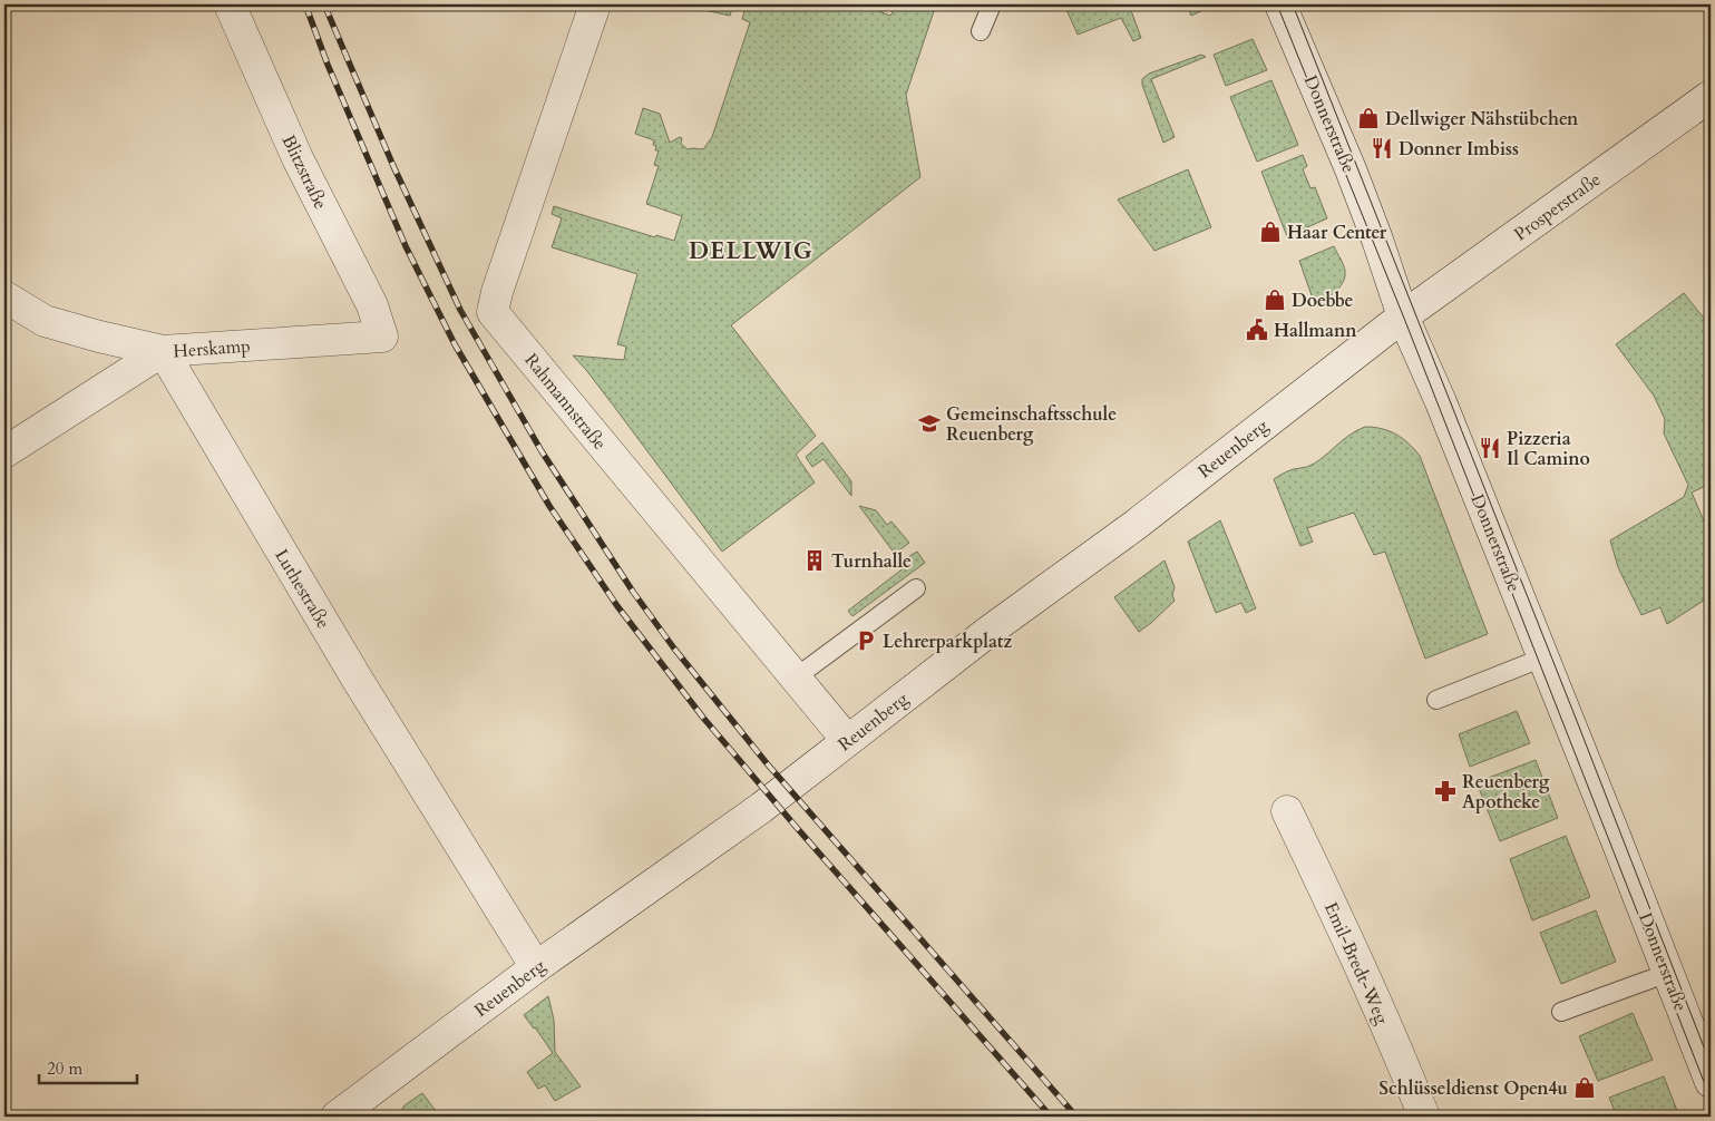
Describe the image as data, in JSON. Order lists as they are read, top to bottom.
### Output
{
  "streets": {
    "street": [
      "Donnerstraße",
      "Blitzstraße",
      "Prosperstraße",
      "Herskamp",
      "Rahmannstraße",
      "Reuenberg",
      "Luthestraße",
      "Emil-Bredt-Weg"
    ]
  },
  "crossings": [
    ["Donnerstraße", "Prosperstraße"],
    ["Donnerstraße", "Reuenberg"],
    ["Blitzstraße", "Herskamp"],
    ["Prosperstraße", "Reuenberg"],
    ["Herskamp", "Luthestraße"],
    ["Rahmannstraße", "Reuenberg"],
    ["Reuenberg", "Luthestraße"]
  ],
  "districts": ["DELLWIG"],
  "places": {
    "shop": [
      "Dellwiger Nähstübchen",
      "Haar Center",
      "Doebbe",
      "Schlüsseldienst Open4u"
    ],
    "restaurant": ["Donner Imbiss", "Pizzeria Il Camino"],
    "public building": ["Hallmann"],
    "school or university": ["Gemeinschaftsschule Reuenberg"],
    "building": ["Turnhalle"],
    "parking": ["Lehrerparkplatz"],
    "pharmacy": ["Reuenberg Apotheke"]
  },
  "scale_bar": "20 m"
}
